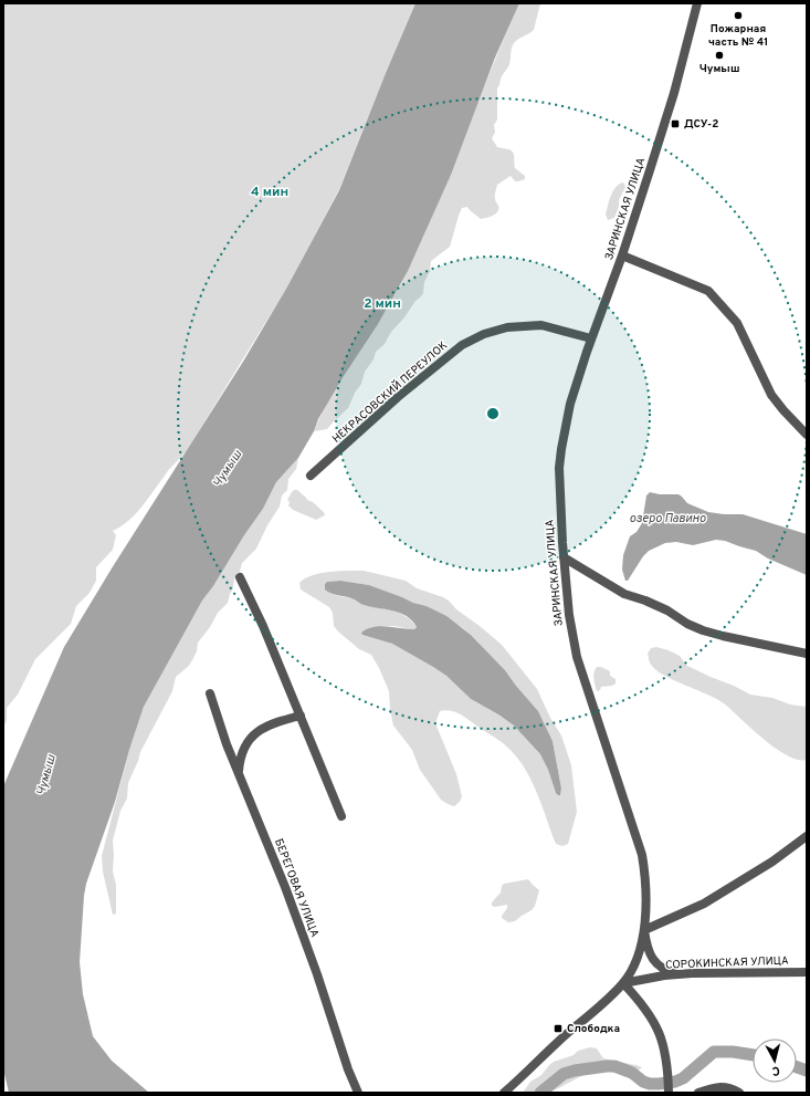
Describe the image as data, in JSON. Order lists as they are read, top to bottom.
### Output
{
  "streets": {
    "street": [
      "ЗАРИНСКАЯ УЛИЦА",
      "НЕКРАСОВСКИЙ ПЕРЕУЛОК",
      "БЕРЕГОВАЯ УЛИЦА",
      "СОРОКИНСКАЯ УЛИЦА"
    ]
  },
  "crossings": [
    ["ЗАРИНСКАЯ УЛИЦА", "НЕКРАСОВСКИЙ ПЕРЕУЛОК"],
    ["ЗАРИНСКАЯ УЛИЦА", "СОРОКИНСКАЯ УЛИЦА"]
  ],
  "water": ["Чумыш", "озеро Павино"],
  "places": {
    "other": ["Пожарная часть № 41", "Чумыш"],
    "transit": ["ДСУ-2", "Слободка"]
  },
  "north": "bottom",
  "rings": ["4 мин", "2 мин"]
}
